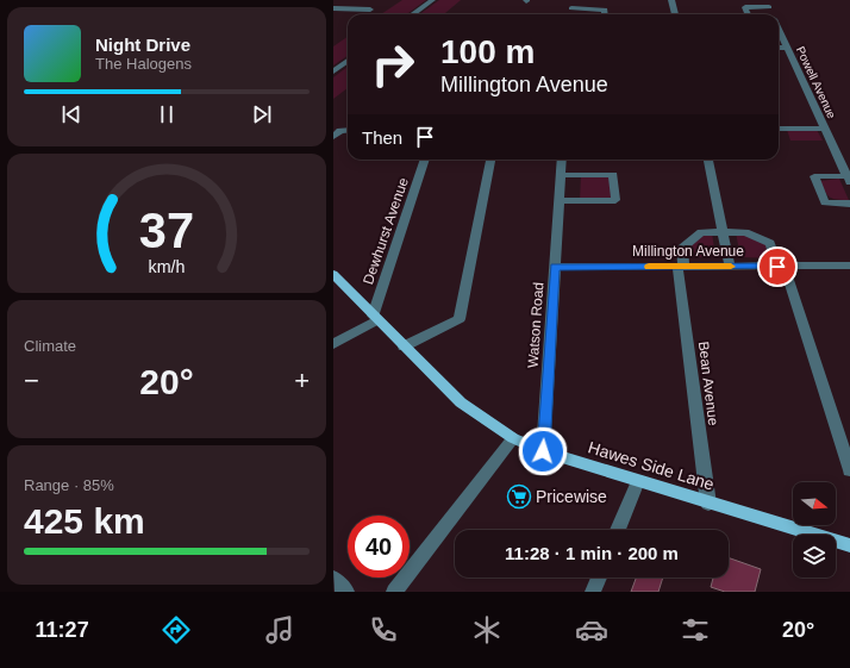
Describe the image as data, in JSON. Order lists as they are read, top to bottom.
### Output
{
  "streets": {
    "main road": ["Hawes Side Lane"],
    "street": [
      "Powell Avenue",
      "Dewhurst Avenue",
      "Millington Avenue",
      "Watson Road",
      "Bean Avenue"
    ]
  },
  "crossings": [
    ["Dewhurst Avenue", "Hawes Side Lane"],
    ["Millington Avenue", "Watson Road"],
    ["Millington Avenue", "Bean Avenue"],
    ["Watson Road", "Hawes Side Lane"],
    ["Bean Avenue", "Hawes Side Lane"]
  ],
  "places": {
    "supermarket": ["Pricewise"]
  },
  "north": "right",
  "page": {
    "turn": ["100 m", "Millington Avenue"],
    "song": ["Night Drive", "The Halogens"],
    "then": "Then",
    "tile": [
      "Climate",
      ["Range · 85%", "425 km"]
    ],
    "heat": ["−", "20°", "+"],
    "limit": "40",
    "trip": "11:28 · 1 min · 200 m",
    "tabs": ["11:27", "20°"],
    "gauge": ["37", "km/h"]
  }
}
